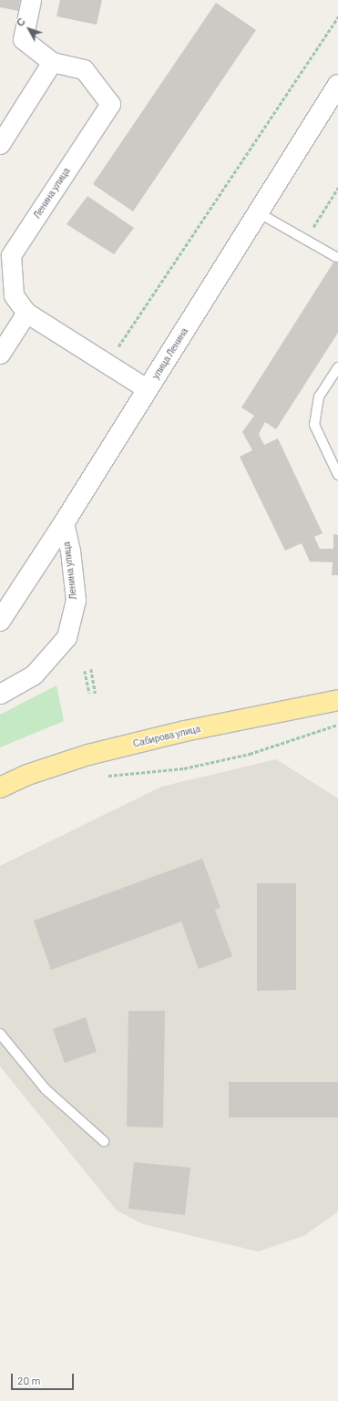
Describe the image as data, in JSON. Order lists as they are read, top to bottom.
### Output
{
  "streets": {
    "highway": ["Сабирова улица"],
    "main road": ["улица Ленина"],
    "street": ["Ленина улица"]
  },
  "crossings": [
    ["Ленина улица", "улица Ленина"]
  ],
  "scale_bar": "20 m",
  "north": "top left"
}
